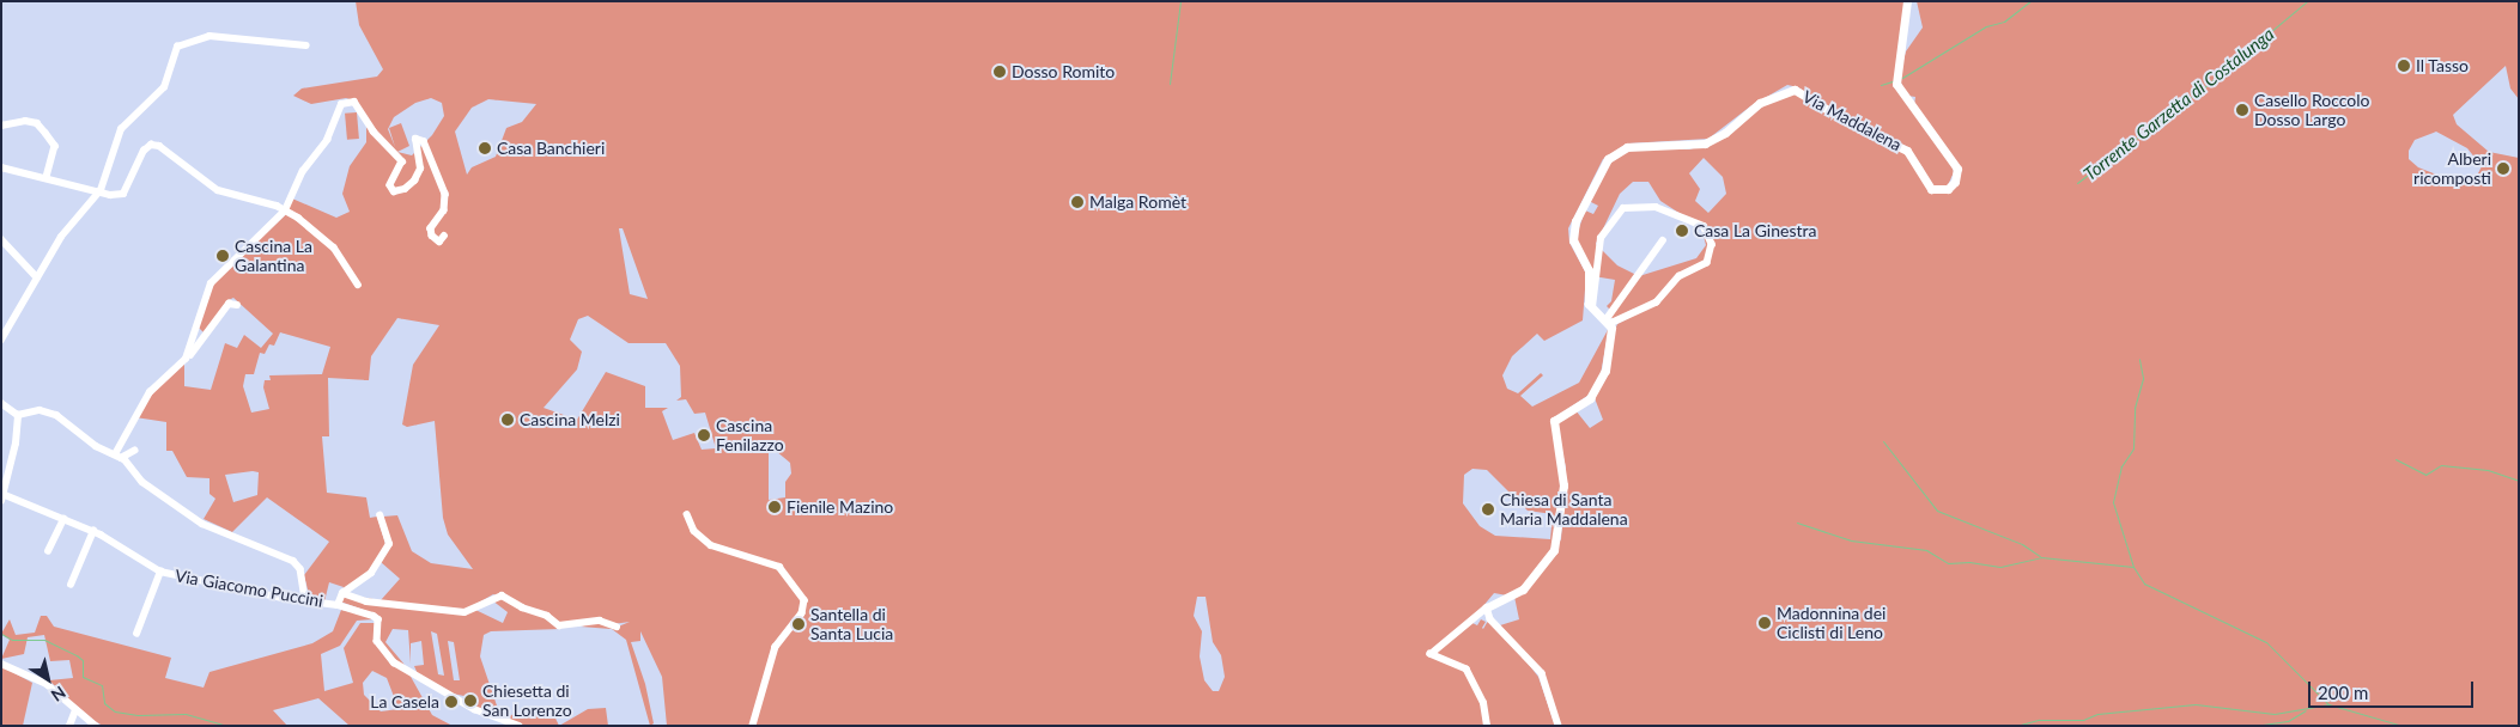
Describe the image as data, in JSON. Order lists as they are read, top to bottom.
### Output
{
  "streets": {
    "street": ["Via Maddalena", "Via Giacomo Puccini"]
  },
  "water": ["Torrente Garzetta di Costalunga"],
  "places": [
    "Il Tasso",
    "Dosso Romito",
    "Casello Roccolo Dosso Largo",
    "Casa Banchieri",
    "Alberi ricomposti",
    "Malga Romèt",
    "Casa La Ginestra",
    "Cascina La Galantina",
    "Cascina Melzi",
    "Cascina Fenilazzo",
    "Fienile Mazino",
    "Chiesa di Santa Maria Maddalena",
    "Madonnina dei Ciclisti di Leno",
    "Santella di Santa Lucia",
    "Chiesetta di San Lorenzo",
    "La Casela"
  ],
  "scale_bar": "200 m",
  "north": "bottom right"
}
